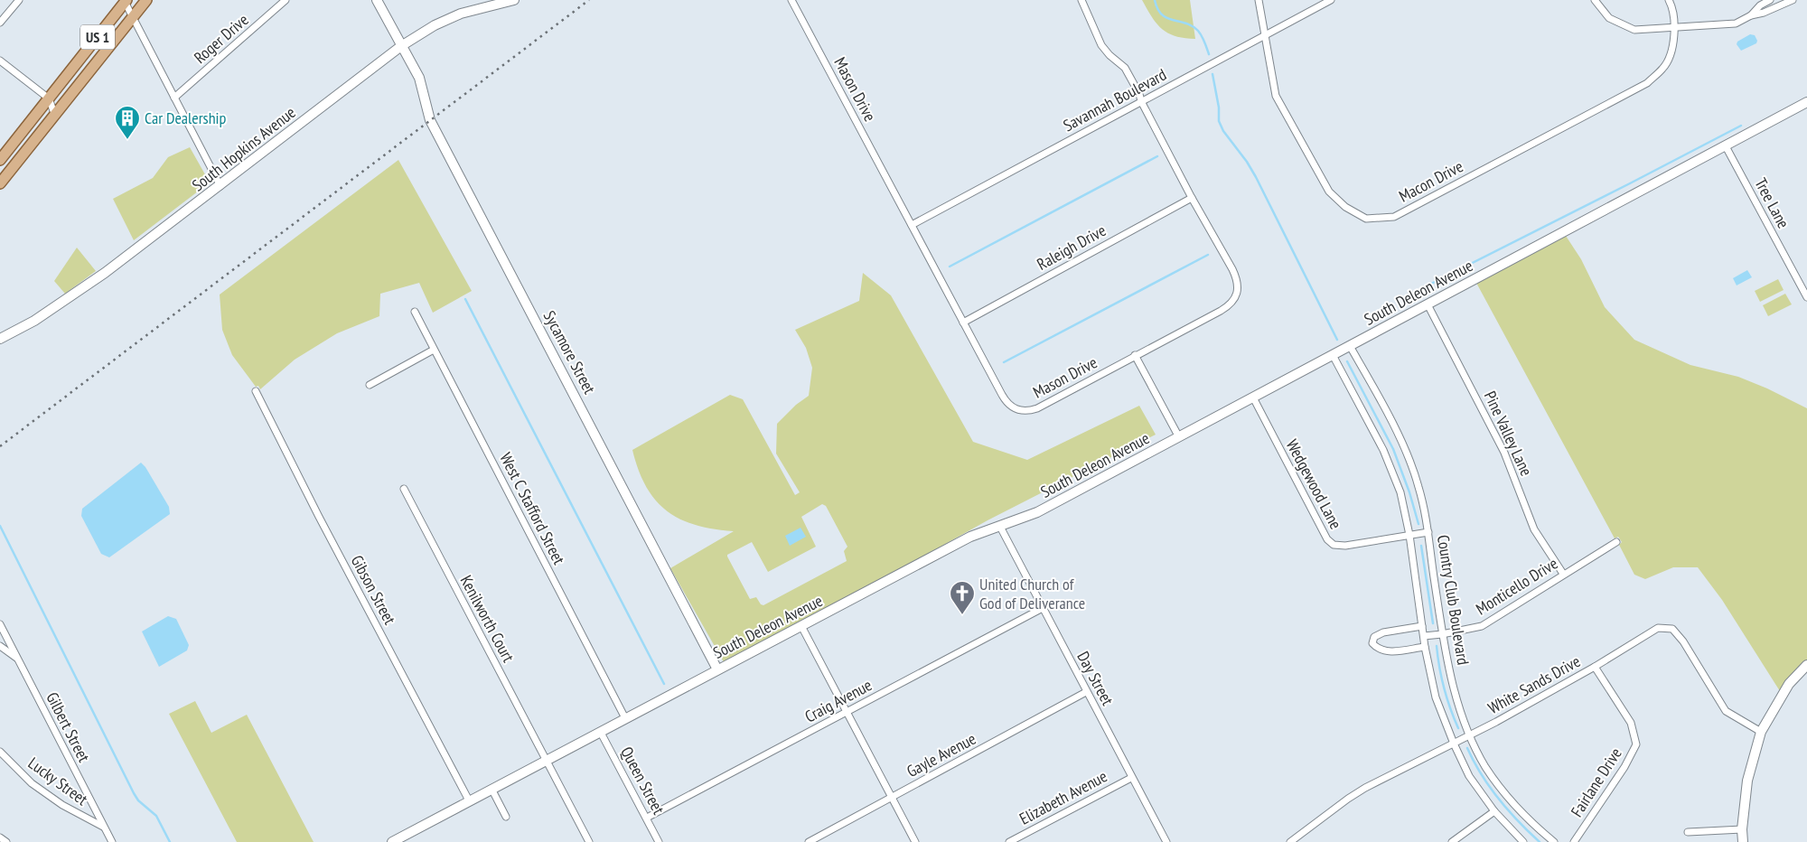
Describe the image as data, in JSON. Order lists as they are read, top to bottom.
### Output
{
  "streets": {
    "main road": ["US 1"],
    "street": [
      "Roger Drive",
      "Mason Drive",
      "Savannah Boulevard",
      "South Hopkins Avenue",
      "Macon Drive",
      "Tree Lane",
      "Raleigh Drive",
      "South Deleon Avenue",
      "Sycamore Street",
      "Pine Valley Lane",
      "Wedgewood Lane",
      "West C Stafford Street",
      "Monticello Drive",
      "Gibson Street",
      "Country Club Boulevard",
      "Kenilworth Court",
      "Day Street",
      "White Sands Drive",
      "Craig Avenue",
      "Gilbert Street",
      "Gayle Avenue",
      "Queen Street",
      "Lucky Street",
      "Fairlane Drive",
      "Elizabeth Avenue"
    ]
  },
  "crossings": [
    ["Mason Drive", "Savannah Boulevard"],
    ["Mason Drive", "Raleigh Drive"],
    ["Savannah Boulevard", "Macon Drive"],
    ["South Hopkins Avenue", "Sycamore Street"],
    ["Tree Lane", "South Deleon Avenue"],
    ["South Deleon Avenue", "Sycamore Street"],
    ["South Deleon Avenue", "Pine Valley Lane"],
    ["South Deleon Avenue", "Wedgewood Lane"],
    ["South Deleon Avenue", "West C Stafford Street"],
    ["South Deleon Avenue", "Gibson Street"],
    ["South Deleon Avenue", "Country Club Boulevard"],
    ["South Deleon Avenue", "Kenilworth Court"],
    ["South Deleon Avenue", "Day Street"],
    ["South Deleon Avenue", "Queen Street"],
    ["Pine Valley Lane", "Monticello Drive"],
    ["Wedgewood Lane", "Country Club Boulevard"],
    ["Monticello Drive", "Country Club Boulevard"],
    ["Country Club Boulevard", "White Sands Drive"],
    ["Day Street", "Craig Avenue"],
    ["Day Street", "Gayle Avenue"],
    ["Day Street", "Elizabeth Avenue"],
    ["White Sands Drive", "Fairlane Drive"],
    ["Craig Avenue", "Queen Street"],
    ["Gilbert Street", "Lucky Street"]
  ],
  "places": {
    "building": ["Car Dealership"],
    "church": ["United Church of God of Deliverance"]
  }
}
